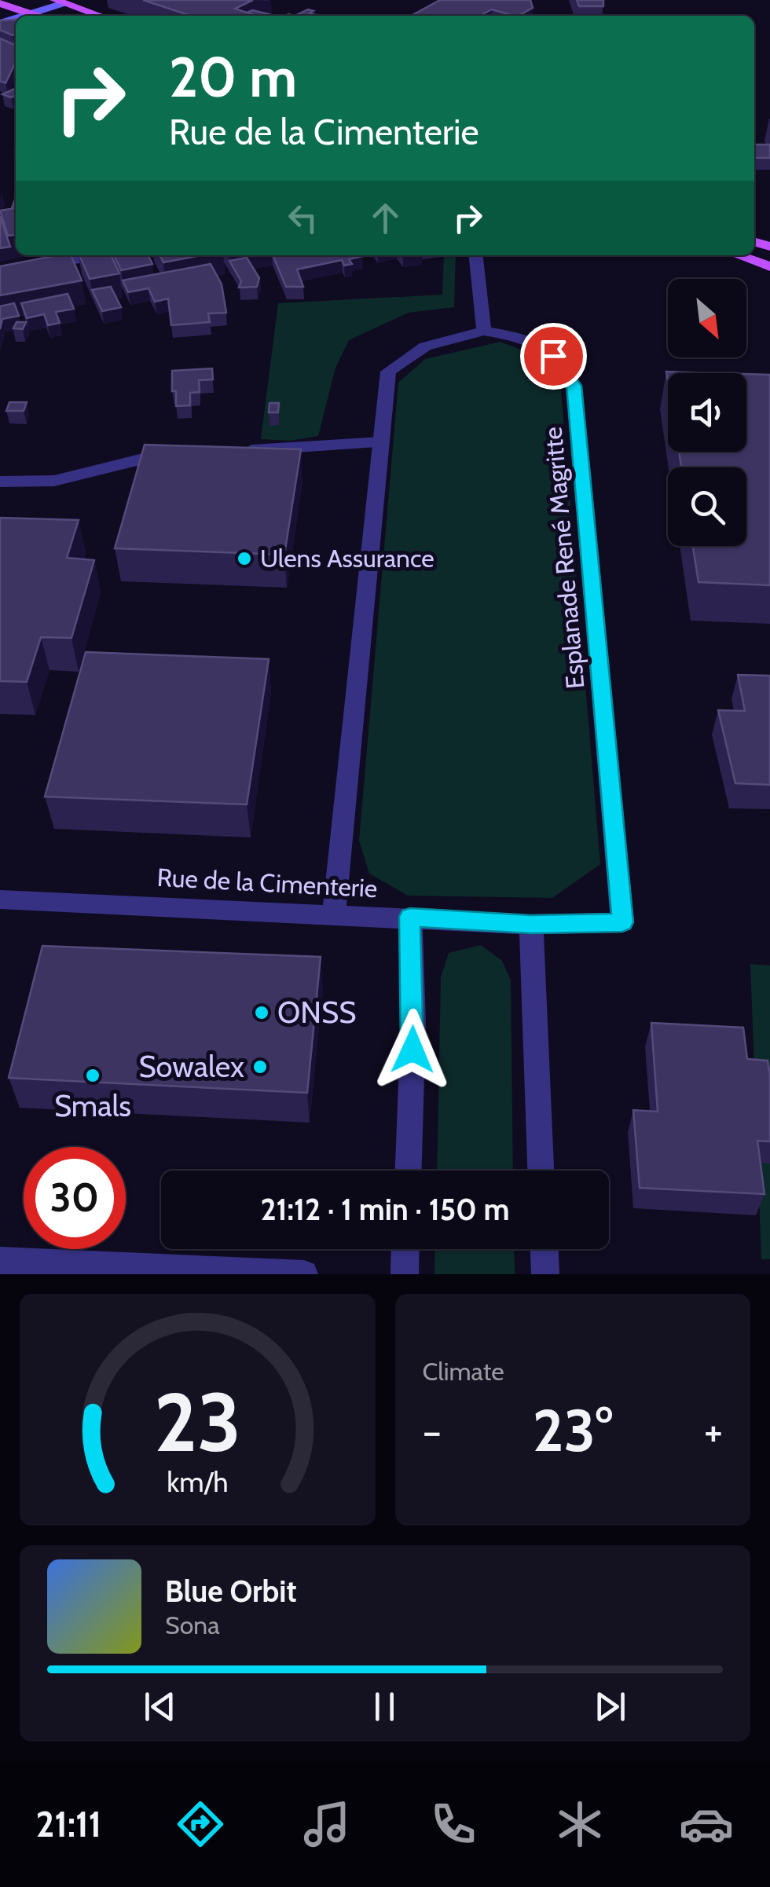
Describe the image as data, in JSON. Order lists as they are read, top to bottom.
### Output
{
  "streets": {
    "street": ["Esplanade René Magritte", "Rue de la Cimenterie"]
  },
  "crossings": [
    ["Esplanade René Magritte", "Rue de la Cimenterie"]
  ],
  "places": [
    "Ulens Assurance",
    "ONSS",
    "Sowalex",
    "Smals"
  ],
  "north": "bottom right",
  "page": {
    "turn": ["20 m", "Rue de la Cimenterie"],
    "limit": "30",
    "trip": "21:12 · 1 min · 150 m",
    "tile": "Climate",
    "heat": ["−", "23°", "+"],
    "song": ["Blue Orbit", "Sona"],
    "tabs": "21:11",
    "gauge": ["23", "km/h"]
  }
}
